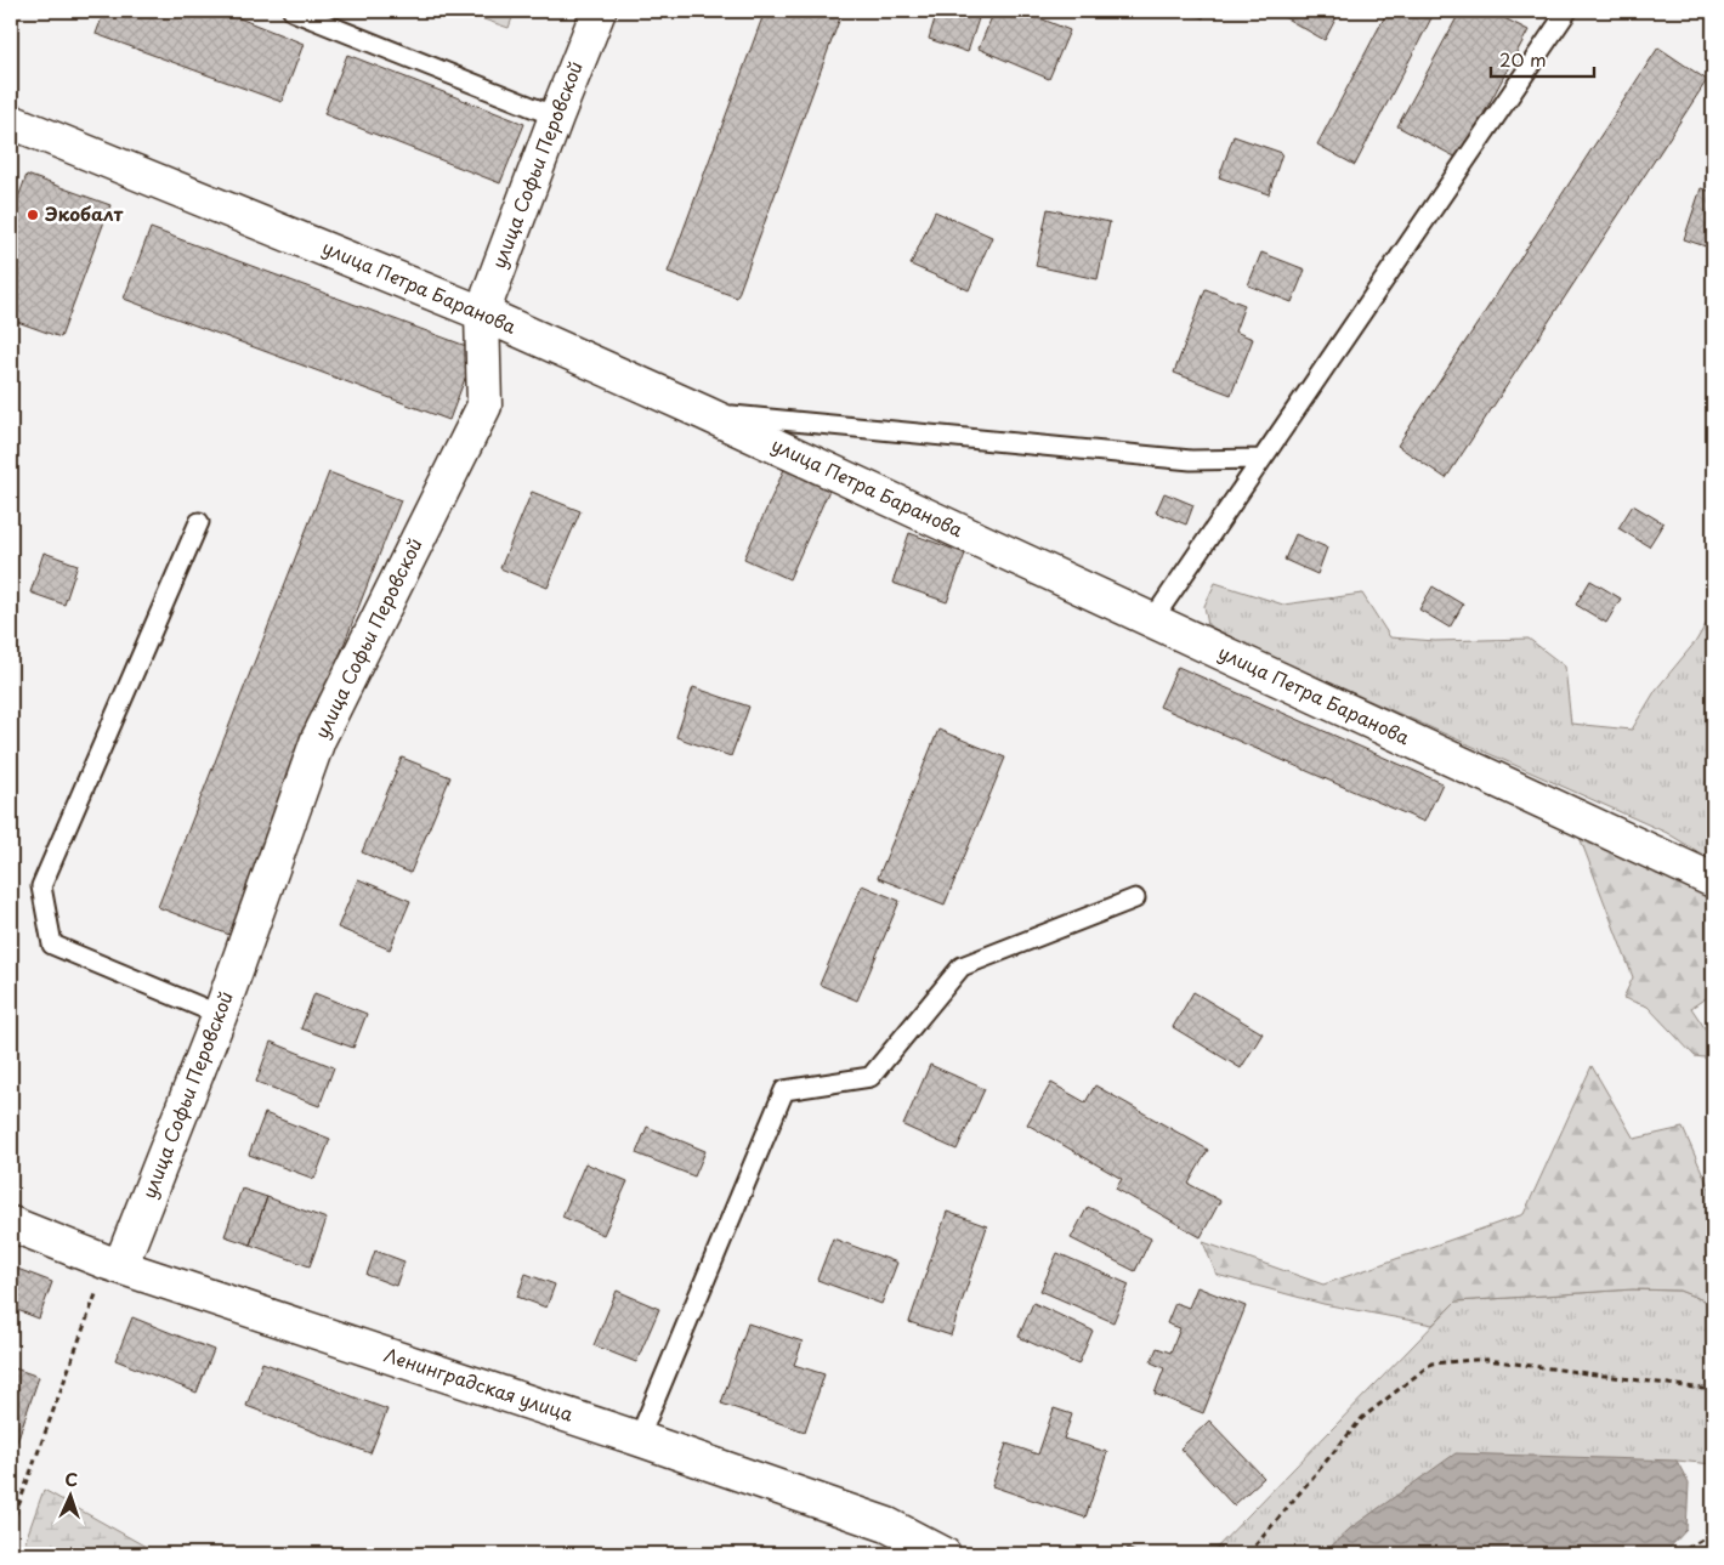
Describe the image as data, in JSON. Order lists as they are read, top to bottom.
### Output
{
  "streets": {
    "street": ["улица Софьи Перовской", "улица Петра Баранова", "Ленинградская улица"]
  },
  "crossings": [
    ["улица Софьи Перовской", "улица Петра Баранова"],
    ["улица Софьи Перовской", "Ленинградская улица"]
  ],
  "places": ["Экобалт"],
  "scale_bar": "20 m",
  "north": "top"
}
